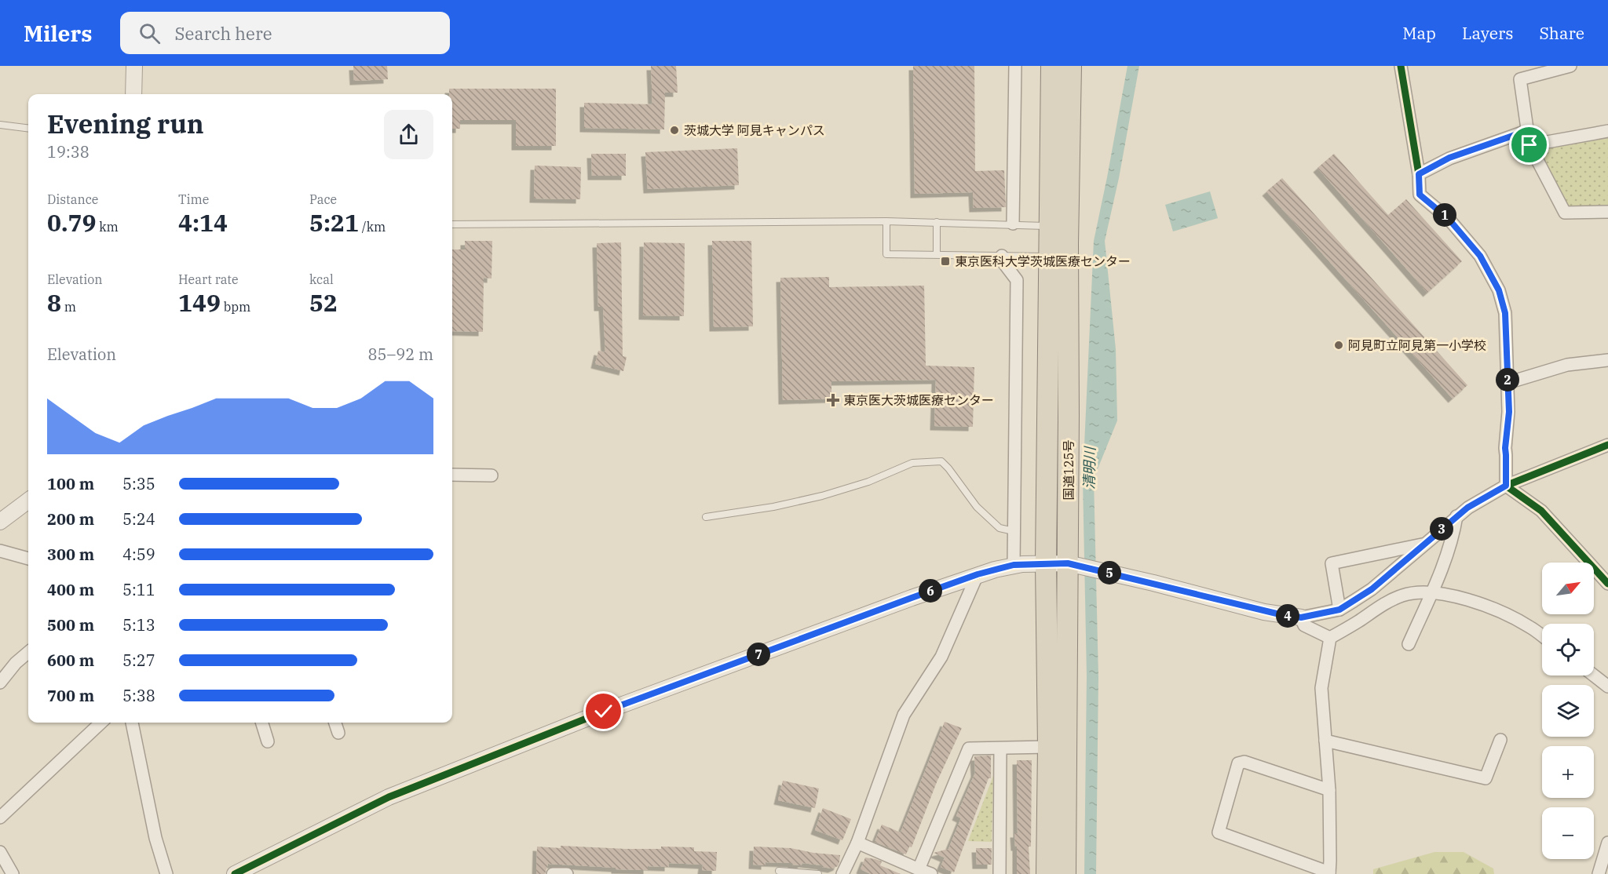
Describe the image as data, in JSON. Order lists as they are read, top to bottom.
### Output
{
  "streets": {
    "highway": ["国道125号"]
  },
  "water": ["清明川"],
  "places": {
    "other": ["茨城大学 阿見キャンパス", "阿見町立阿見第一小学校"],
    "transit": ["東京医科大学茨城医療センター"],
    "health": ["東京医大茨城医療センター"]
  },
  "north": "top right",
  "page": {
    "header": "Milers",
    "search": "Search here",
    "nav": ["Map", "Layers", "Share"],
    "heading": ["Evening run", "19:38"],
    "stats": [
      ["Distance", "0.79 km"],
      ["Time", "4:14"],
      ["Pace", "5:21 /km"],
      ["Elevation", "8 m"],
      ["Heart rate", "149 bpm"],
      ["kcal", "52"]
    ],
    "pins": [
      "1",
      "2",
      "3",
      "5",
      "6",
      "4",
      "7"
    ],
    "chart": ["Elevation", "85–92 m"],
    "list": [
      {
        "name": "100 m",
        "note": "5:35"
      },
      {
        "name": "200 m",
        "note": "5:24"
      },
      {
        "name": "300 m",
        "note": "4:59"
      },
      {
        "name": "400 m",
        "note": "5:11"
      },
      {
        "name": "500 m",
        "note": "5:13"
      },
      {
        "name": "600 m",
        "note": "5:27"
      },
      {
        "name": "700 m",
        "note": "5:38"
      }
    ],
    "map_buttons": ["+", "−"]
  }
}
